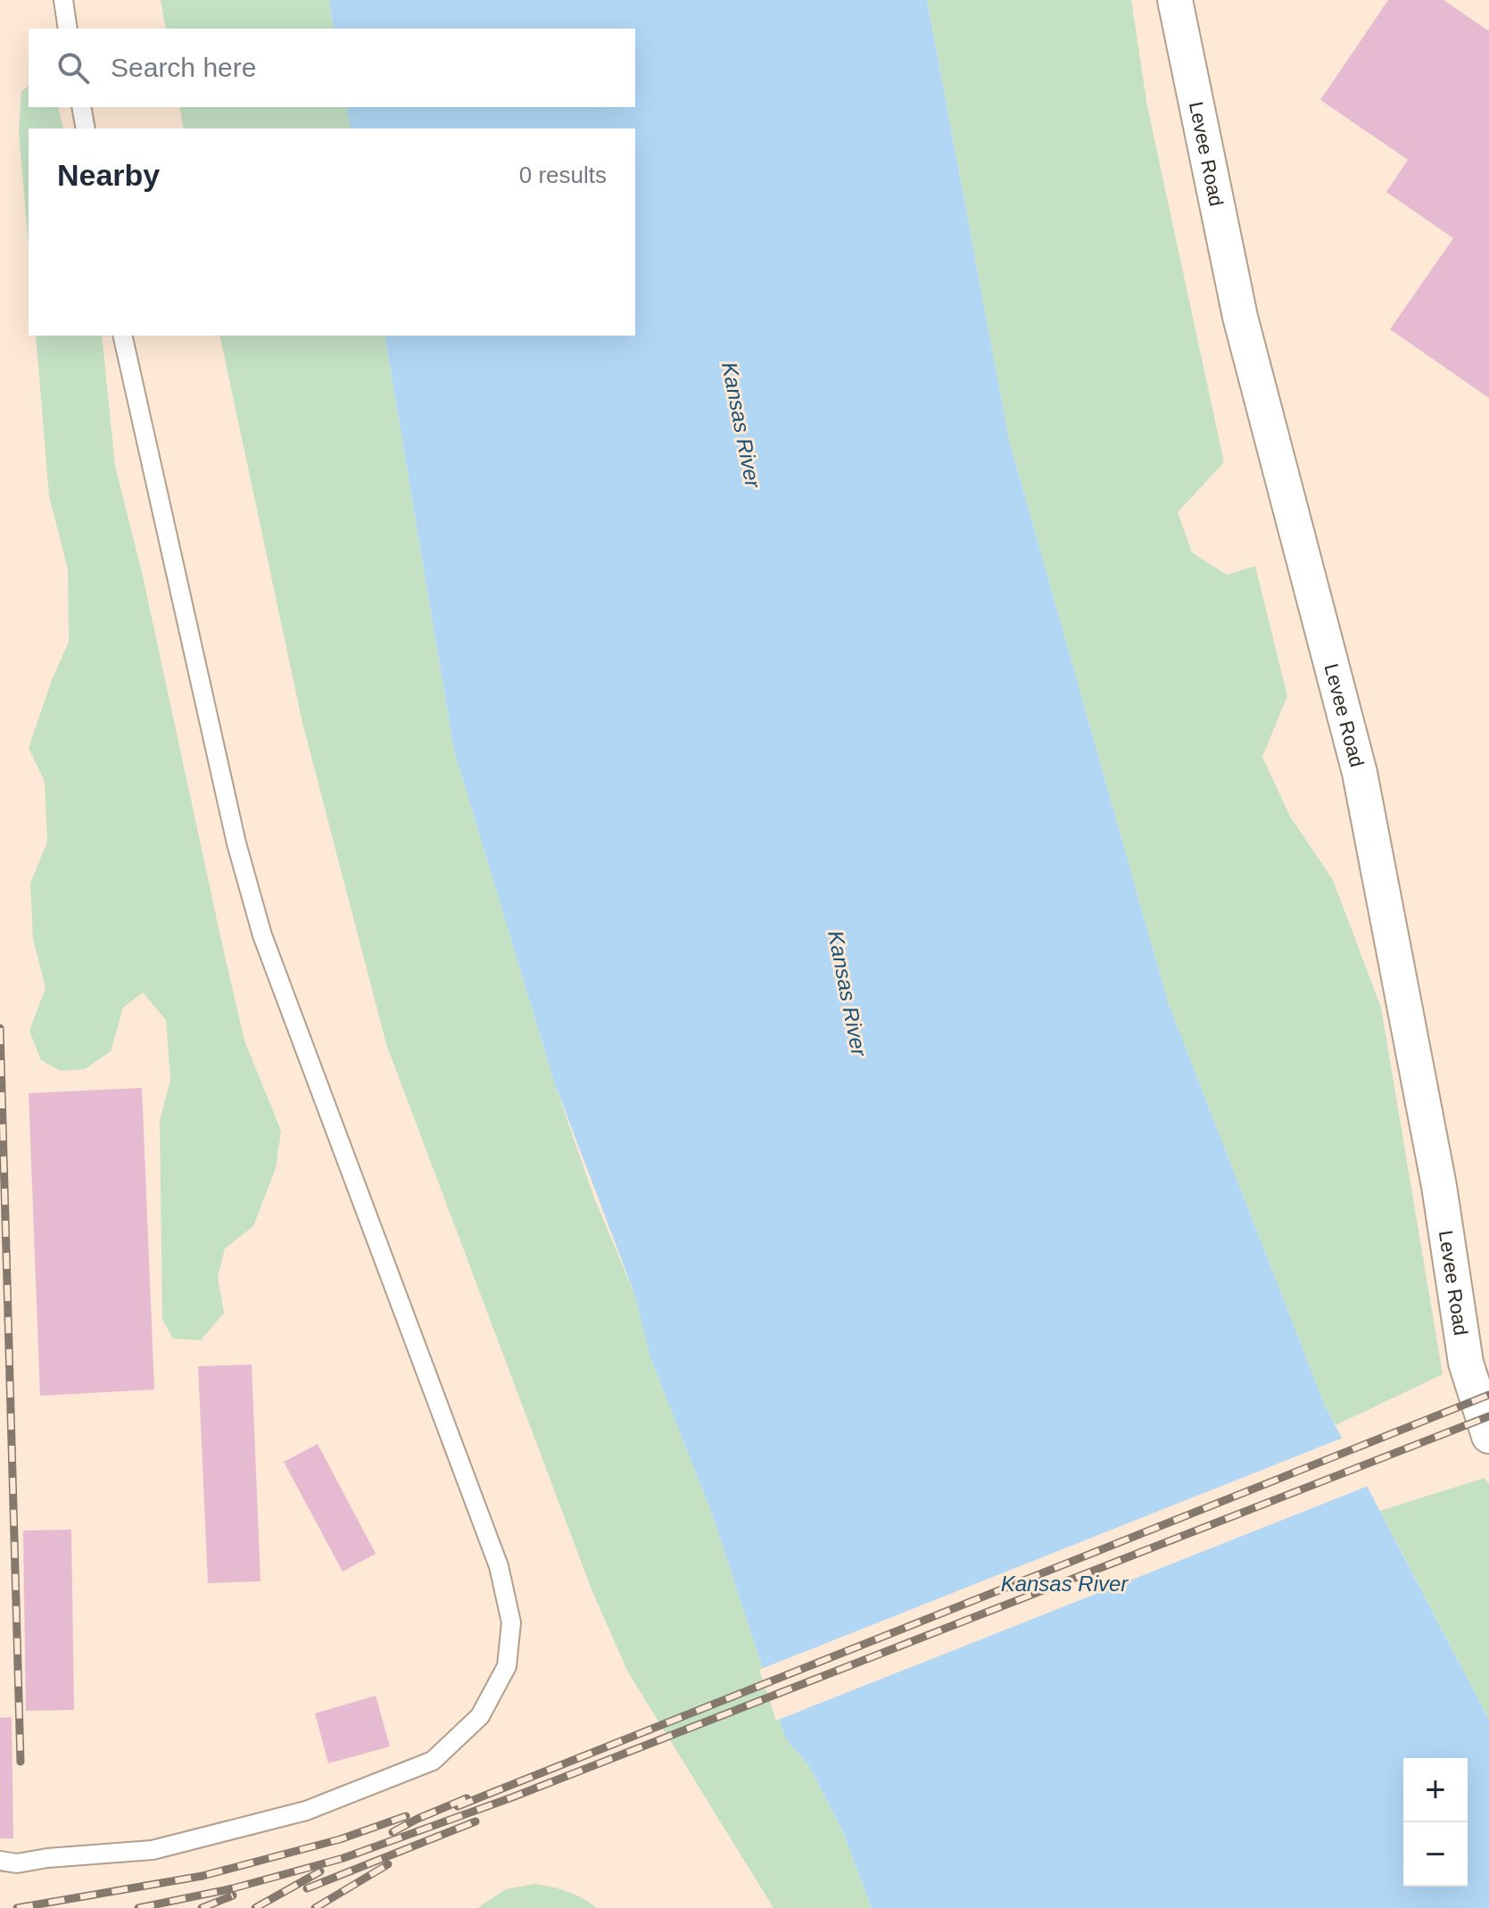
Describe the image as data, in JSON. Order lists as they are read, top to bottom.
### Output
{
  "streets": {
    "street": ["Levee Road"]
  },
  "water": ["Kansas River"],
  "page": {
    "search": "Search here",
    "heading": ["Nearby", "0 results"],
    "map_buttons": ["+", "−"]
  }
}
